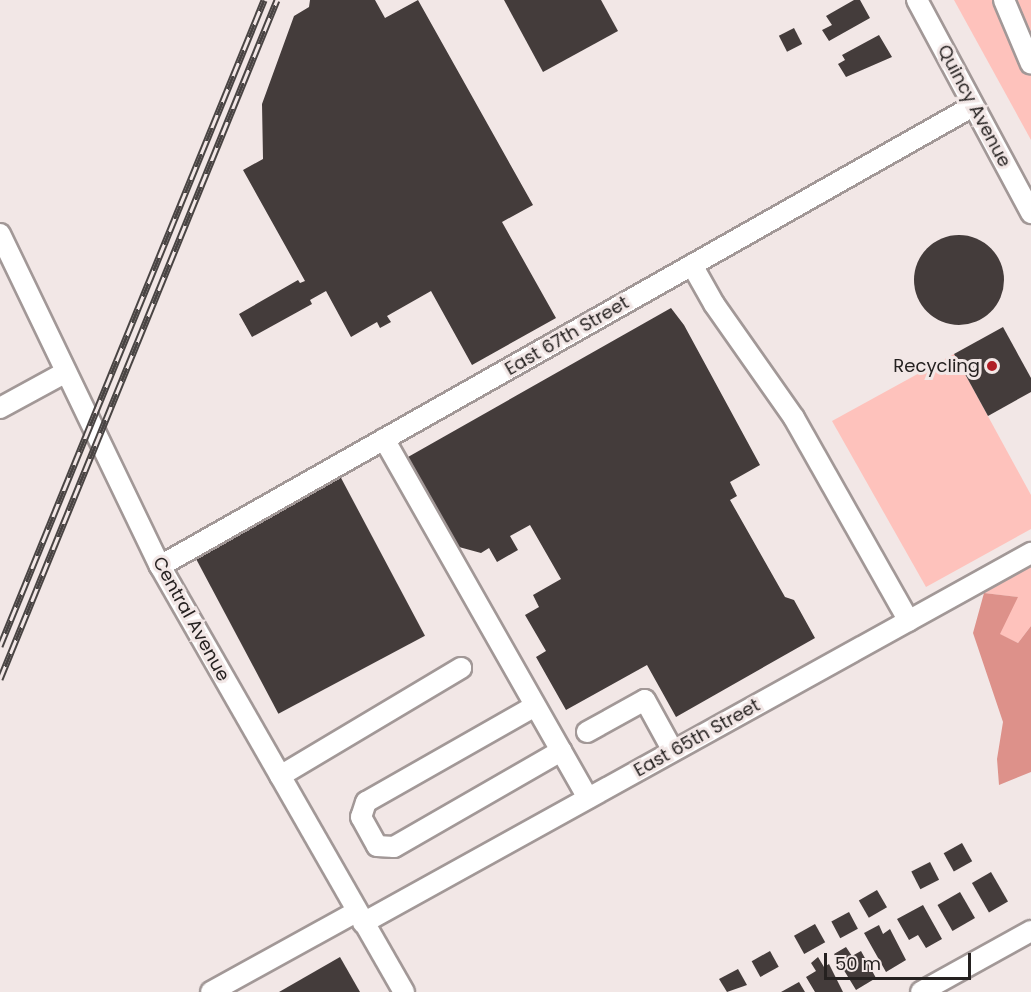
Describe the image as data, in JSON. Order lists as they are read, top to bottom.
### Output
{
  "streets": {
    "street": [
      "Quincy Avenue",
      "East 67th Street",
      "Central Avenue",
      "East 65th Street"
    ]
  },
  "crossings": [
    ["Quincy Avenue", "East 67th Street"],
    ["East 67th Street", "Central Avenue"],
    ["Central Avenue", "East 65th Street"]
  ],
  "places": ["Recycling"],
  "scale_bar": "50 m"
}
